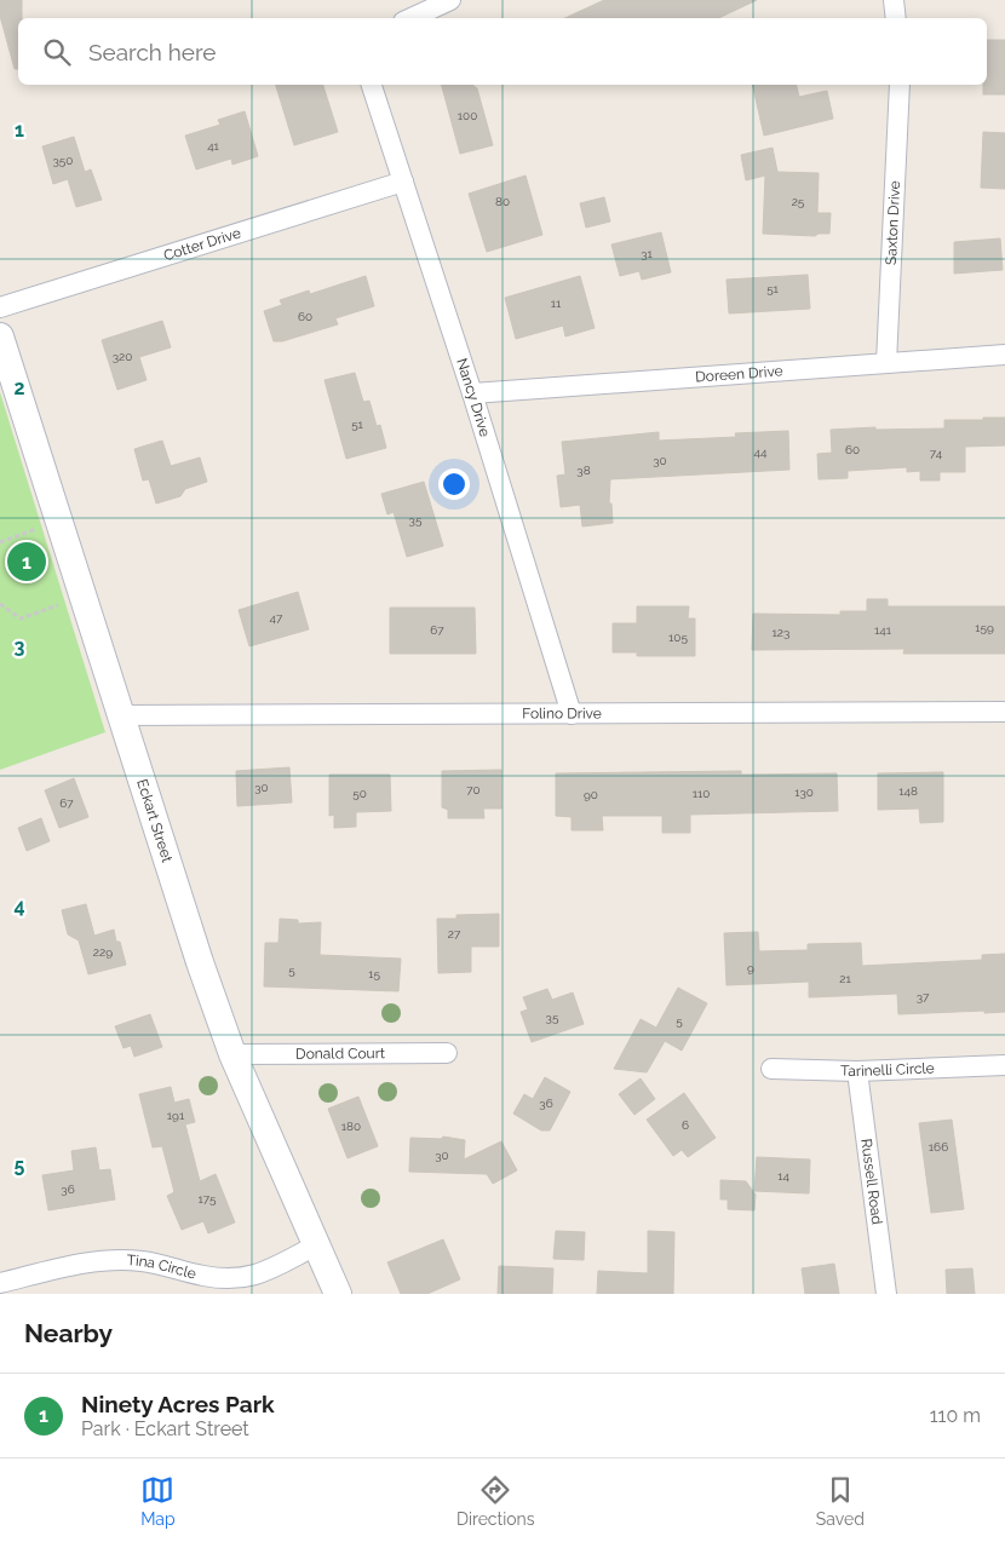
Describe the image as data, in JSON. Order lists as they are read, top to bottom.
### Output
{
  "streets": {
    "street": [
      "Saxton Drive",
      "Cotter Drive",
      "Doreen Drive",
      "Nancy Drive",
      "Folino Drive",
      "Eckart Street",
      "Donald Court",
      "Tarinelli Circle",
      "Russell Road",
      "Tina Circle"
    ]
  },
  "crossings": [
    ["Saxton Drive", "Doreen Drive"],
    ["Cotter Drive", "Nancy Drive"],
    ["Doreen Drive", "Nancy Drive"],
    ["Nancy Drive", "Folino Drive"],
    ["Folino Drive", "Eckart Street"],
    ["Eckart Street", "Donald Court"],
    ["Eckart Street", "Tina Circle"],
    ["Tarinelli Circle", "Russell Road"]
  ],
  "house_numbers": [
    "100",
    "41",
    "350",
    "80",
    "25",
    "31",
    "51",
    "11",
    "60",
    "320",
    "51",
    "60",
    "44",
    "74",
    "30",
    "38",
    "35",
    "47",
    "159",
    "67",
    "141",
    "123",
    "105",
    "30",
    "70",
    "148",
    "130",
    "50",
    "110",
    "90",
    "67",
    "27",
    "229",
    "9",
    "5",
    "15",
    "21",
    "37",
    "35",
    "5",
    "36",
    "191",
    "6",
    "180",
    "166",
    "30",
    "14",
    "36",
    "175"
  ],
  "page": {
    "search": "Search here",
    "pins": "1",
    "heading": "Nearby",
    "list": [
      {
        "mark": "1",
        "name": "Ninety Acres Park",
        "note": "Park · Eckart Street",
        "value": "110 m"
      }
    ],
    "nav": ["Map", "Directions", "Saved"]
  },
  "grid": {
    "rows": [
      "1",
      "2",
      "3",
      "4",
      "5"
    ]
  }
}
